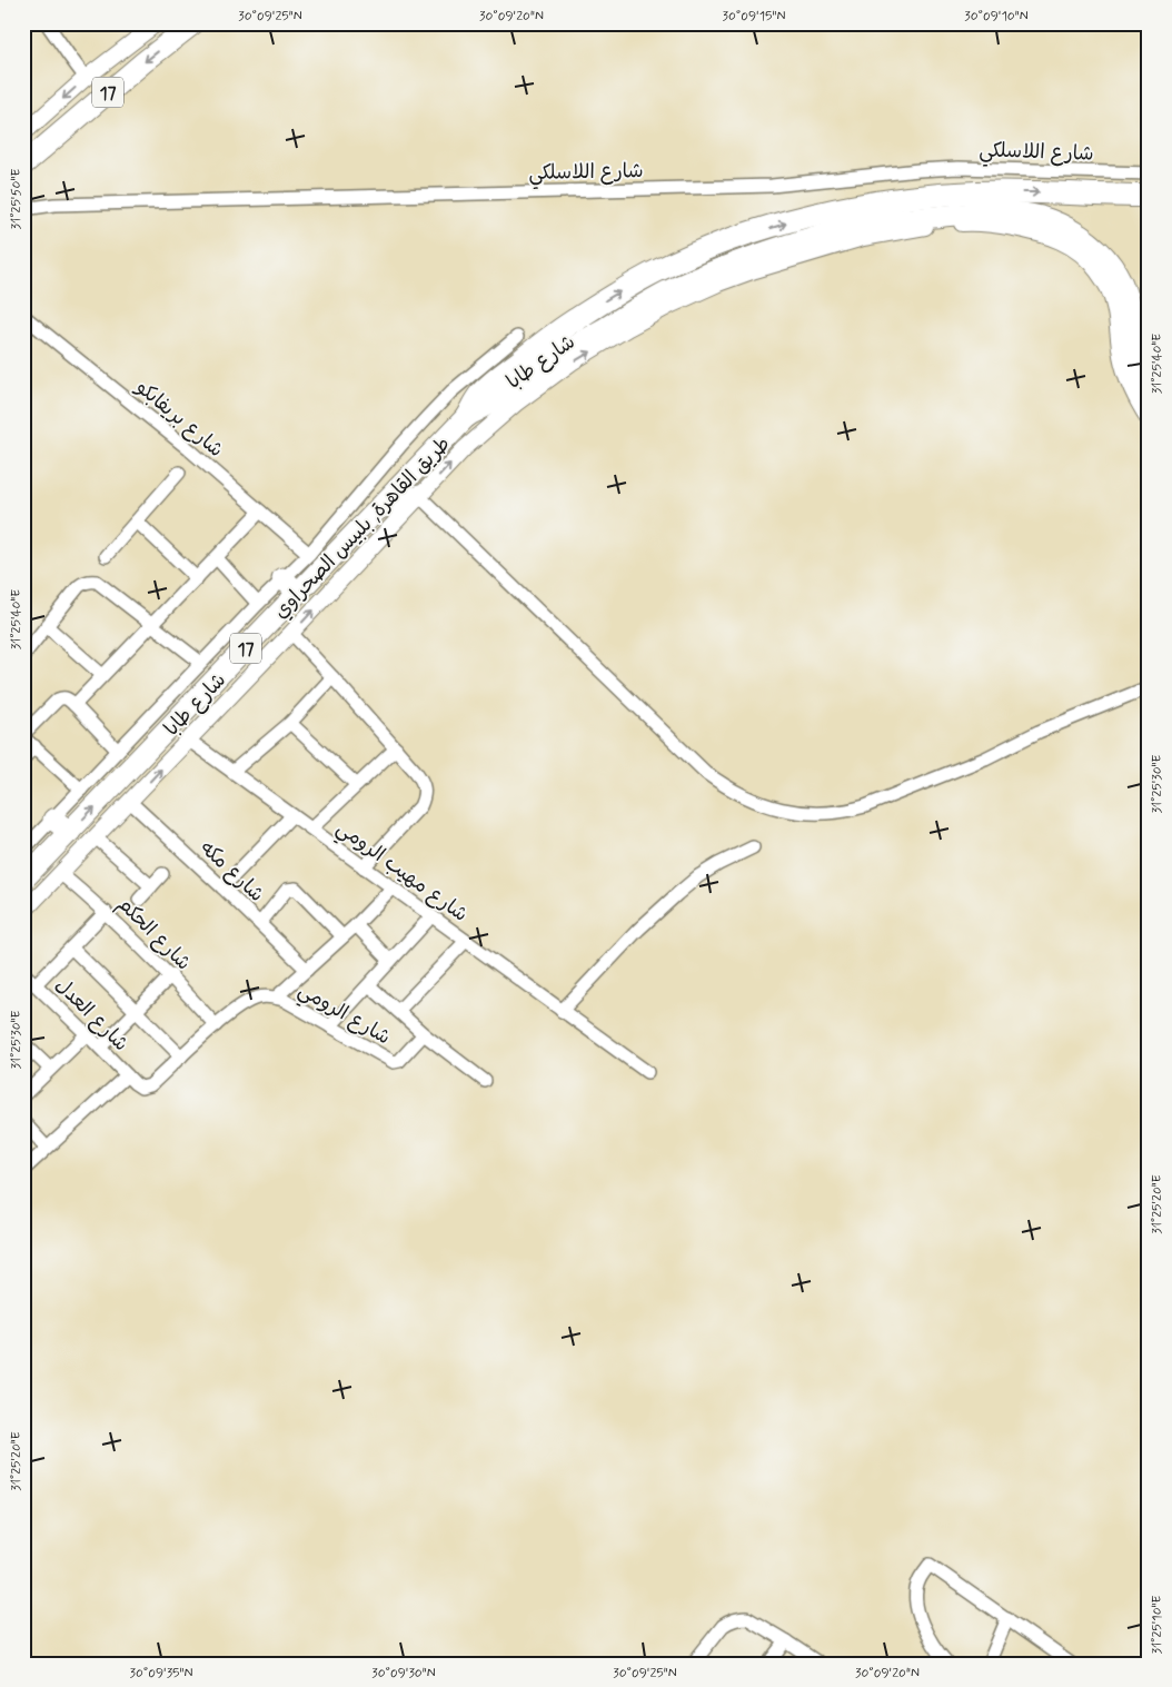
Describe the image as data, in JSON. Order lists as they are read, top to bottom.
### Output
{
  "streets": {
    "highway": ["17", "طريق القاهرة, بلبيس الصحراوي"],
    "street": [
      "شارع اللاسلكي",
      "شارع طابا",
      "شارع بريفابكو",
      "شارع مكه",
      "شارع مهيب الرومي",
      "شارع الحكم",
      "شارع الرومي",
      "شارع العدل"
    ]
  },
  "crossings": [
    ["شارع طابا", "طريق القاهرة, بلبيس الصحراوي"],
    ["شارع طابا", "شارع مكه"],
    ["شارع طابا", "شارع مهيب الرومي"],
    ["شارع طابا", "شارع الحكم"],
    ["شارع الحكم", "شارع الرومي"],
    ["شارع الرومي", "شارع العدل"]
  ],
  "coordinates": [
    "30°09'25\"N",
    "30°09'20\"N",
    "30°09'15\"N",
    "30°09'10\"N",
    "31°25'50\"E",
    "31°25'40\"E",
    "31°25'30\"E",
    "31°25'20\"E",
    "31°25'10\"E",
    "30°09'35\"N",
    "30°09'30\"N"
  ]
}
